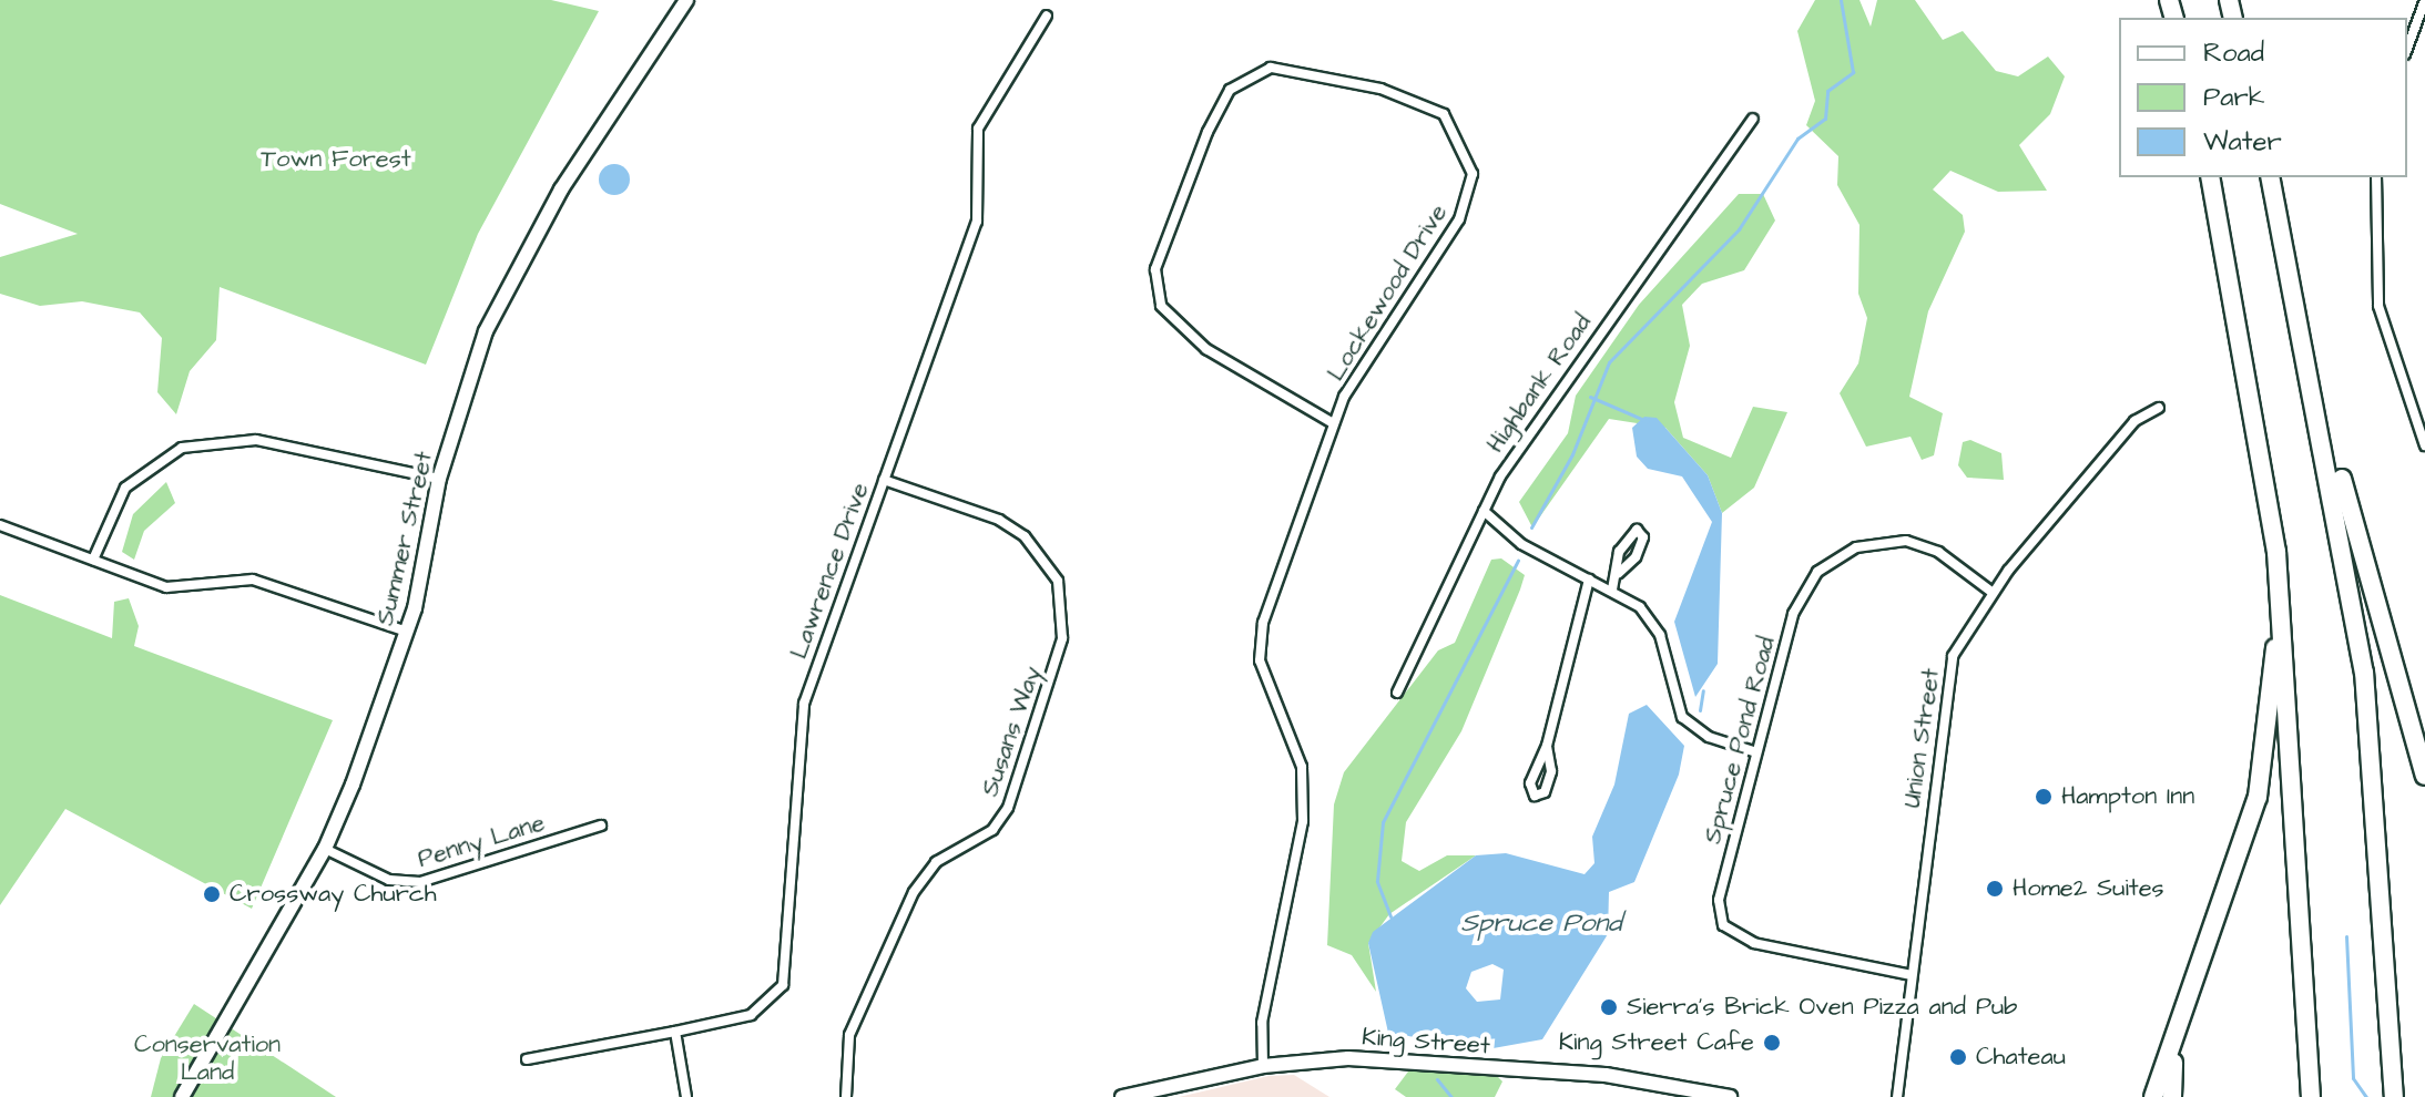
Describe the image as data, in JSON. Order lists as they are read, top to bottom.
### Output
{
  "streets": {
    "main road": ["Summer Street", "King Street"],
    "street": [
      "Lockewood Drive",
      "Highbank Road",
      "Lawrence Drive",
      "Susans Way",
      "Union Street",
      "Spruce Pond Road",
      "Penny Lane"
    ]
  },
  "crossings": [
    ["Lockewood Drive", "King Street"],
    ["Summer Street", "Penny Lane"],
    ["Lawrence Drive", "Susans Way"],
    ["Union Street", "Spruce Pond Road"]
  ],
  "water": ["Spruce Pond"],
  "parks": ["Town Forest", "Conservation Land"],
  "places": [
    "Hampton Inn",
    "Home2 Suites",
    "Crossway Church",
    "Sierra's Brick Oven Pizza and Pub",
    "King Street Cafe",
    "Chateau"
  ],
  "legend": ["Road", "Park", "Water"]
}
